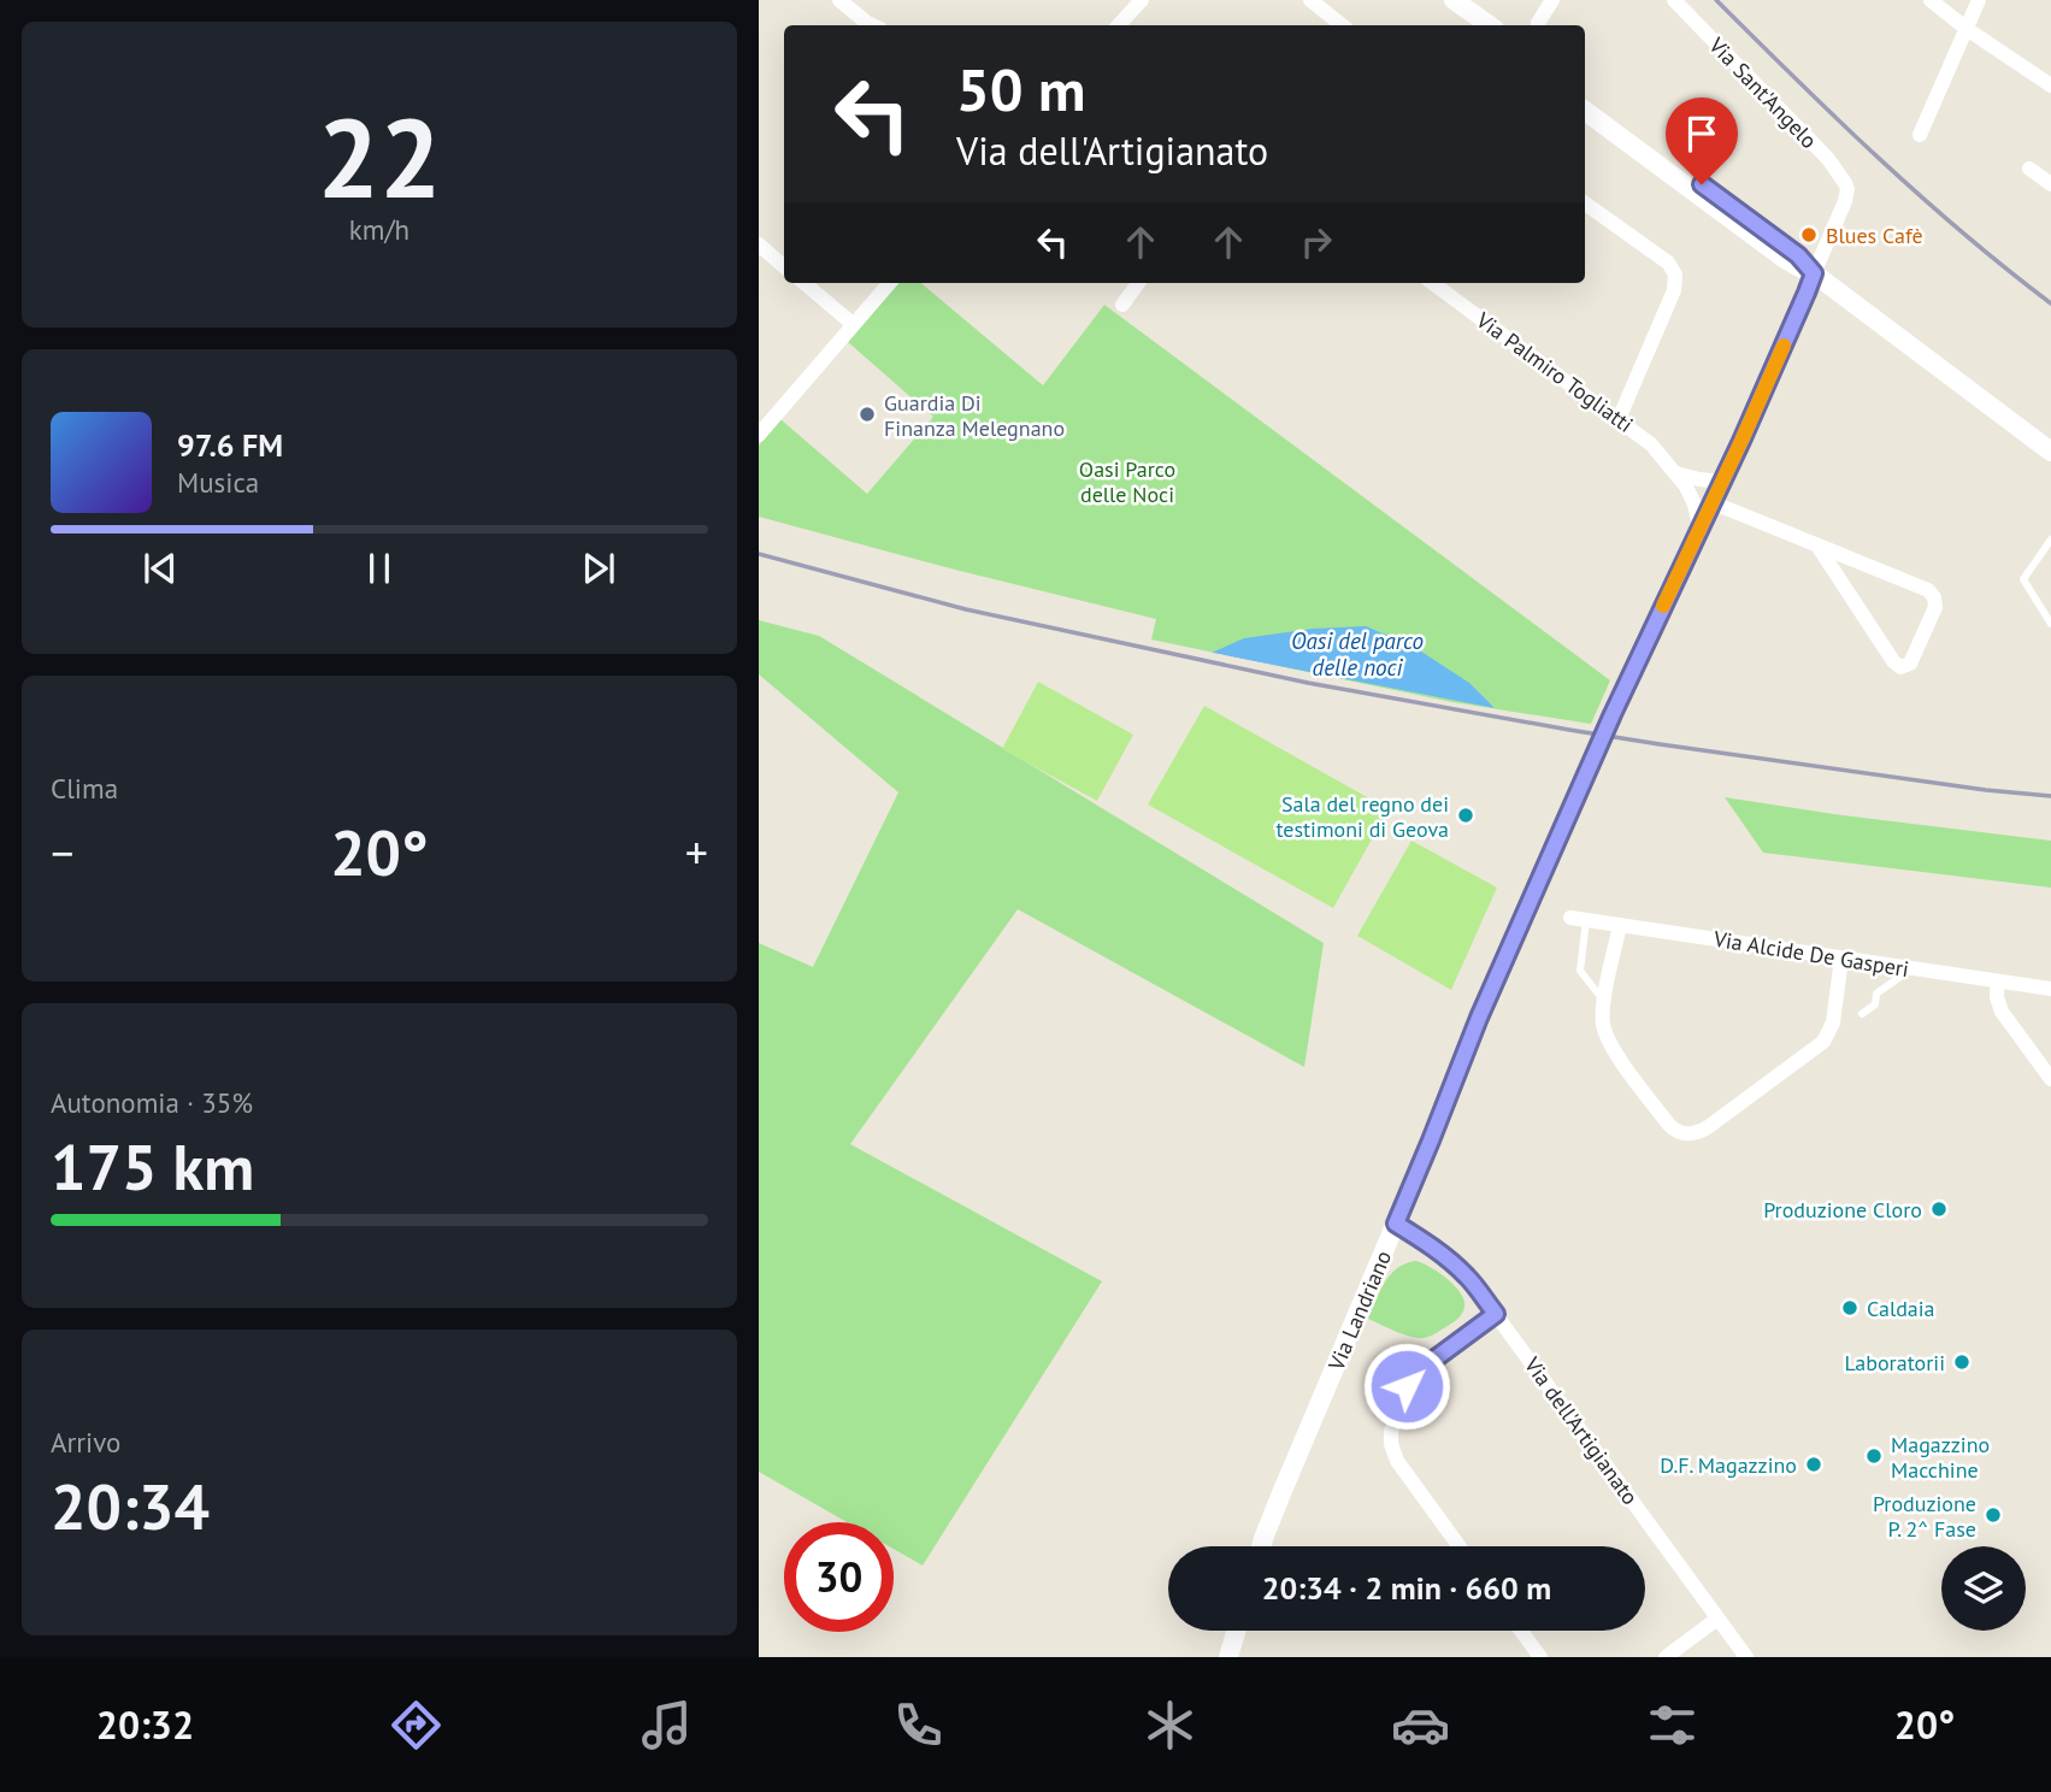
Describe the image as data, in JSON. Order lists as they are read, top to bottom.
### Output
{
  "streets": {
    "street": [
      "Via Sant'Angelo",
      "Via Palmiro Togliatti",
      "Via Alcide De Gasperi",
      "Via Landriano",
      "Via dell'Artigianato"
    ]
  },
  "crossings": [
    ["Via Sant'Angelo", "Via Landriano"],
    ["Via Palmiro Togliatti", "Via Landriano"],
    ["Via Landriano", "Via dell'Artigianato"]
  ],
  "water": ["Oasi del parco delle noci"],
  "parks": ["Oasi Parco delle Noci"],
  "places": [
    "Blues Cafè",
    "Guardia Di Finanza Melegnano",
    "Sala del regno dei testimoni di Geova",
    "Produzione Cloro",
    "Caldaia",
    "Laboratorii",
    "Magazzino Macchine",
    "D.F. Magazzino",
    "Produzione P. 2^ Fase"
  ],
  "page": {
    "tile": [
      ["22", "km/h"],
      "Clima",
      ["Autonomia · 35%", "175 km"],
      ["Arrivo", "20:34"]
    ],
    "turn": ["50 m", "Via dell'Artigianato"],
    "song": ["97.6 FM", "Musica"],
    "heat": ["−", "20°", "+"],
    "limit": "30",
    "trip": "20:34 · 2 min · 660 m",
    "tabs": ["20:32", "20°"]
  }
}
